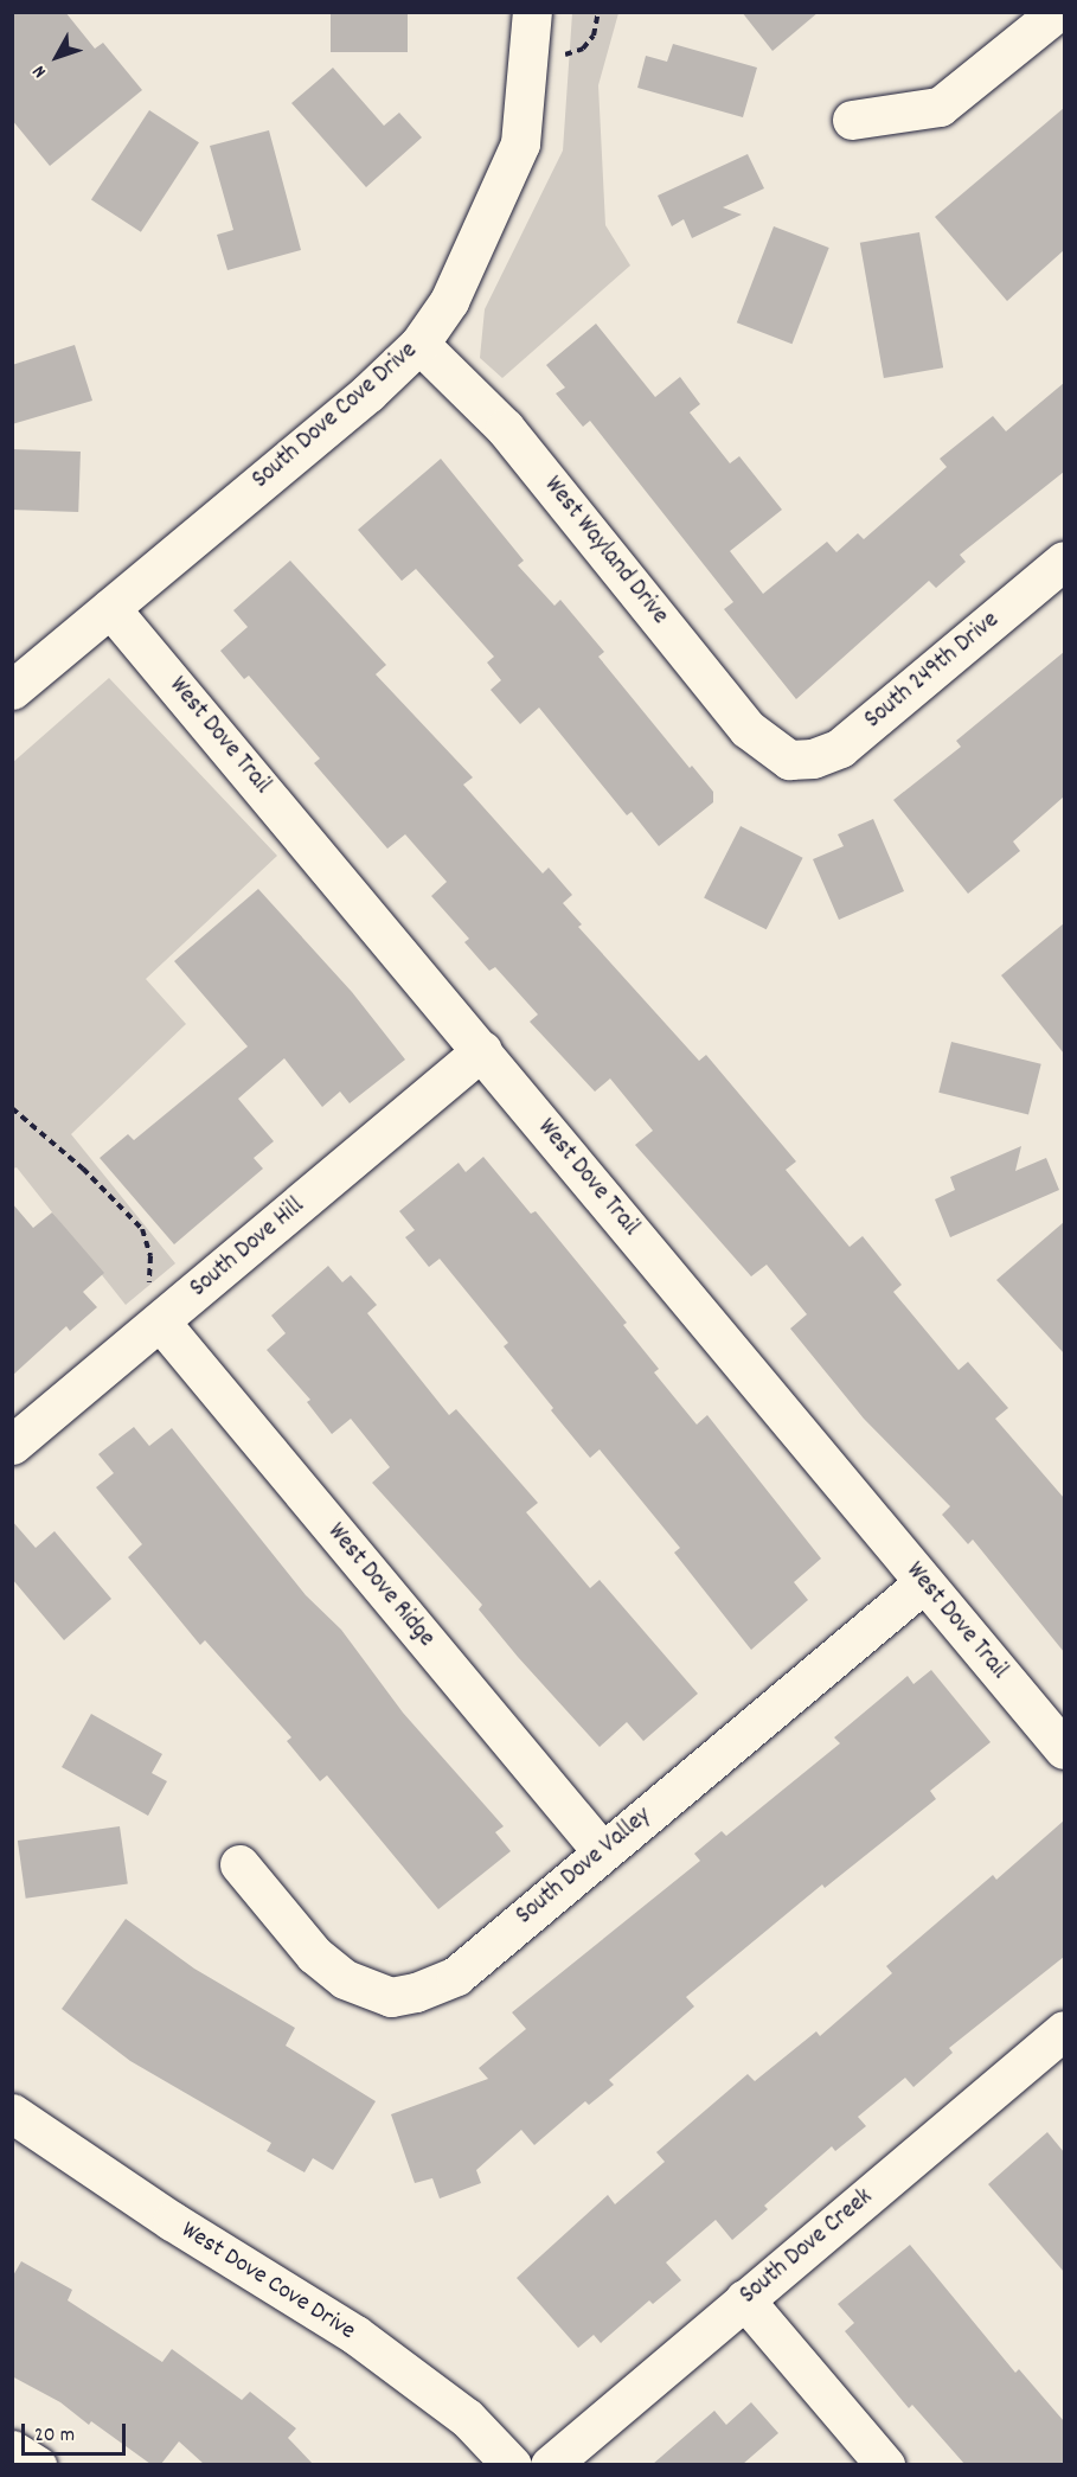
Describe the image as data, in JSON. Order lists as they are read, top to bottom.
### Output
{
  "streets": {
    "street": [
      "South Dove Cove Drive",
      "West Wayland Drive",
      "South 249th Drive",
      "West Dove Trail",
      "South Dove Hill",
      "West Dove Ridge",
      "South Dove Valley",
      "South Dove Creek",
      "West Dove Cove Drive"
    ]
  },
  "crossings": [
    ["South Dove Cove Drive", "West Wayland Drive"],
    ["South Dove Cove Drive", "West Dove Trail"],
    ["West Wayland Drive", "South 249th Drive"],
    ["West Dove Trail", "South Dove Hill"],
    ["West Dove Trail", "South Dove Valley"],
    ["South Dove Hill", "West Dove Ridge"],
    ["West Dove Ridge", "South Dove Valley"]
  ],
  "scale_bar": "20 m",
  "north": "bottom left"
}
